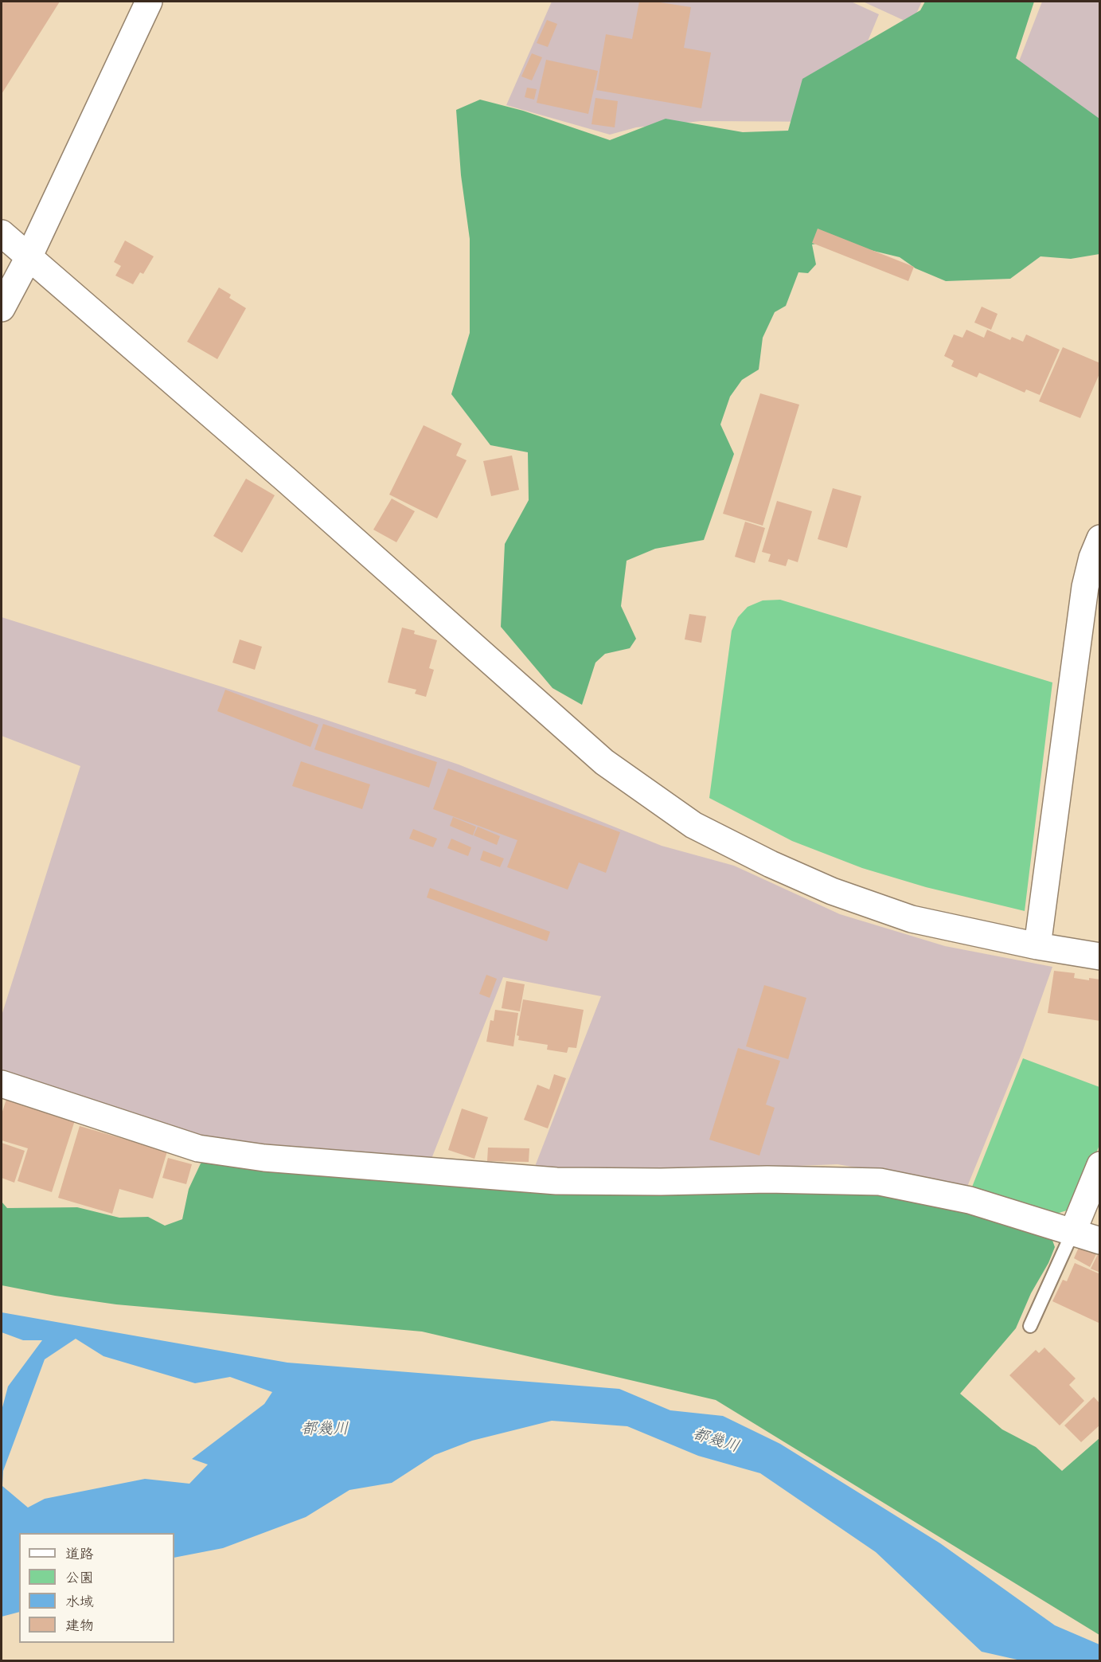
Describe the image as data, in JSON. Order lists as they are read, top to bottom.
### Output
{
  "water": ["都幾川"],
  "legend": [
    "道路",
    "公園",
    "水域",
    "建物"
  ]
}
